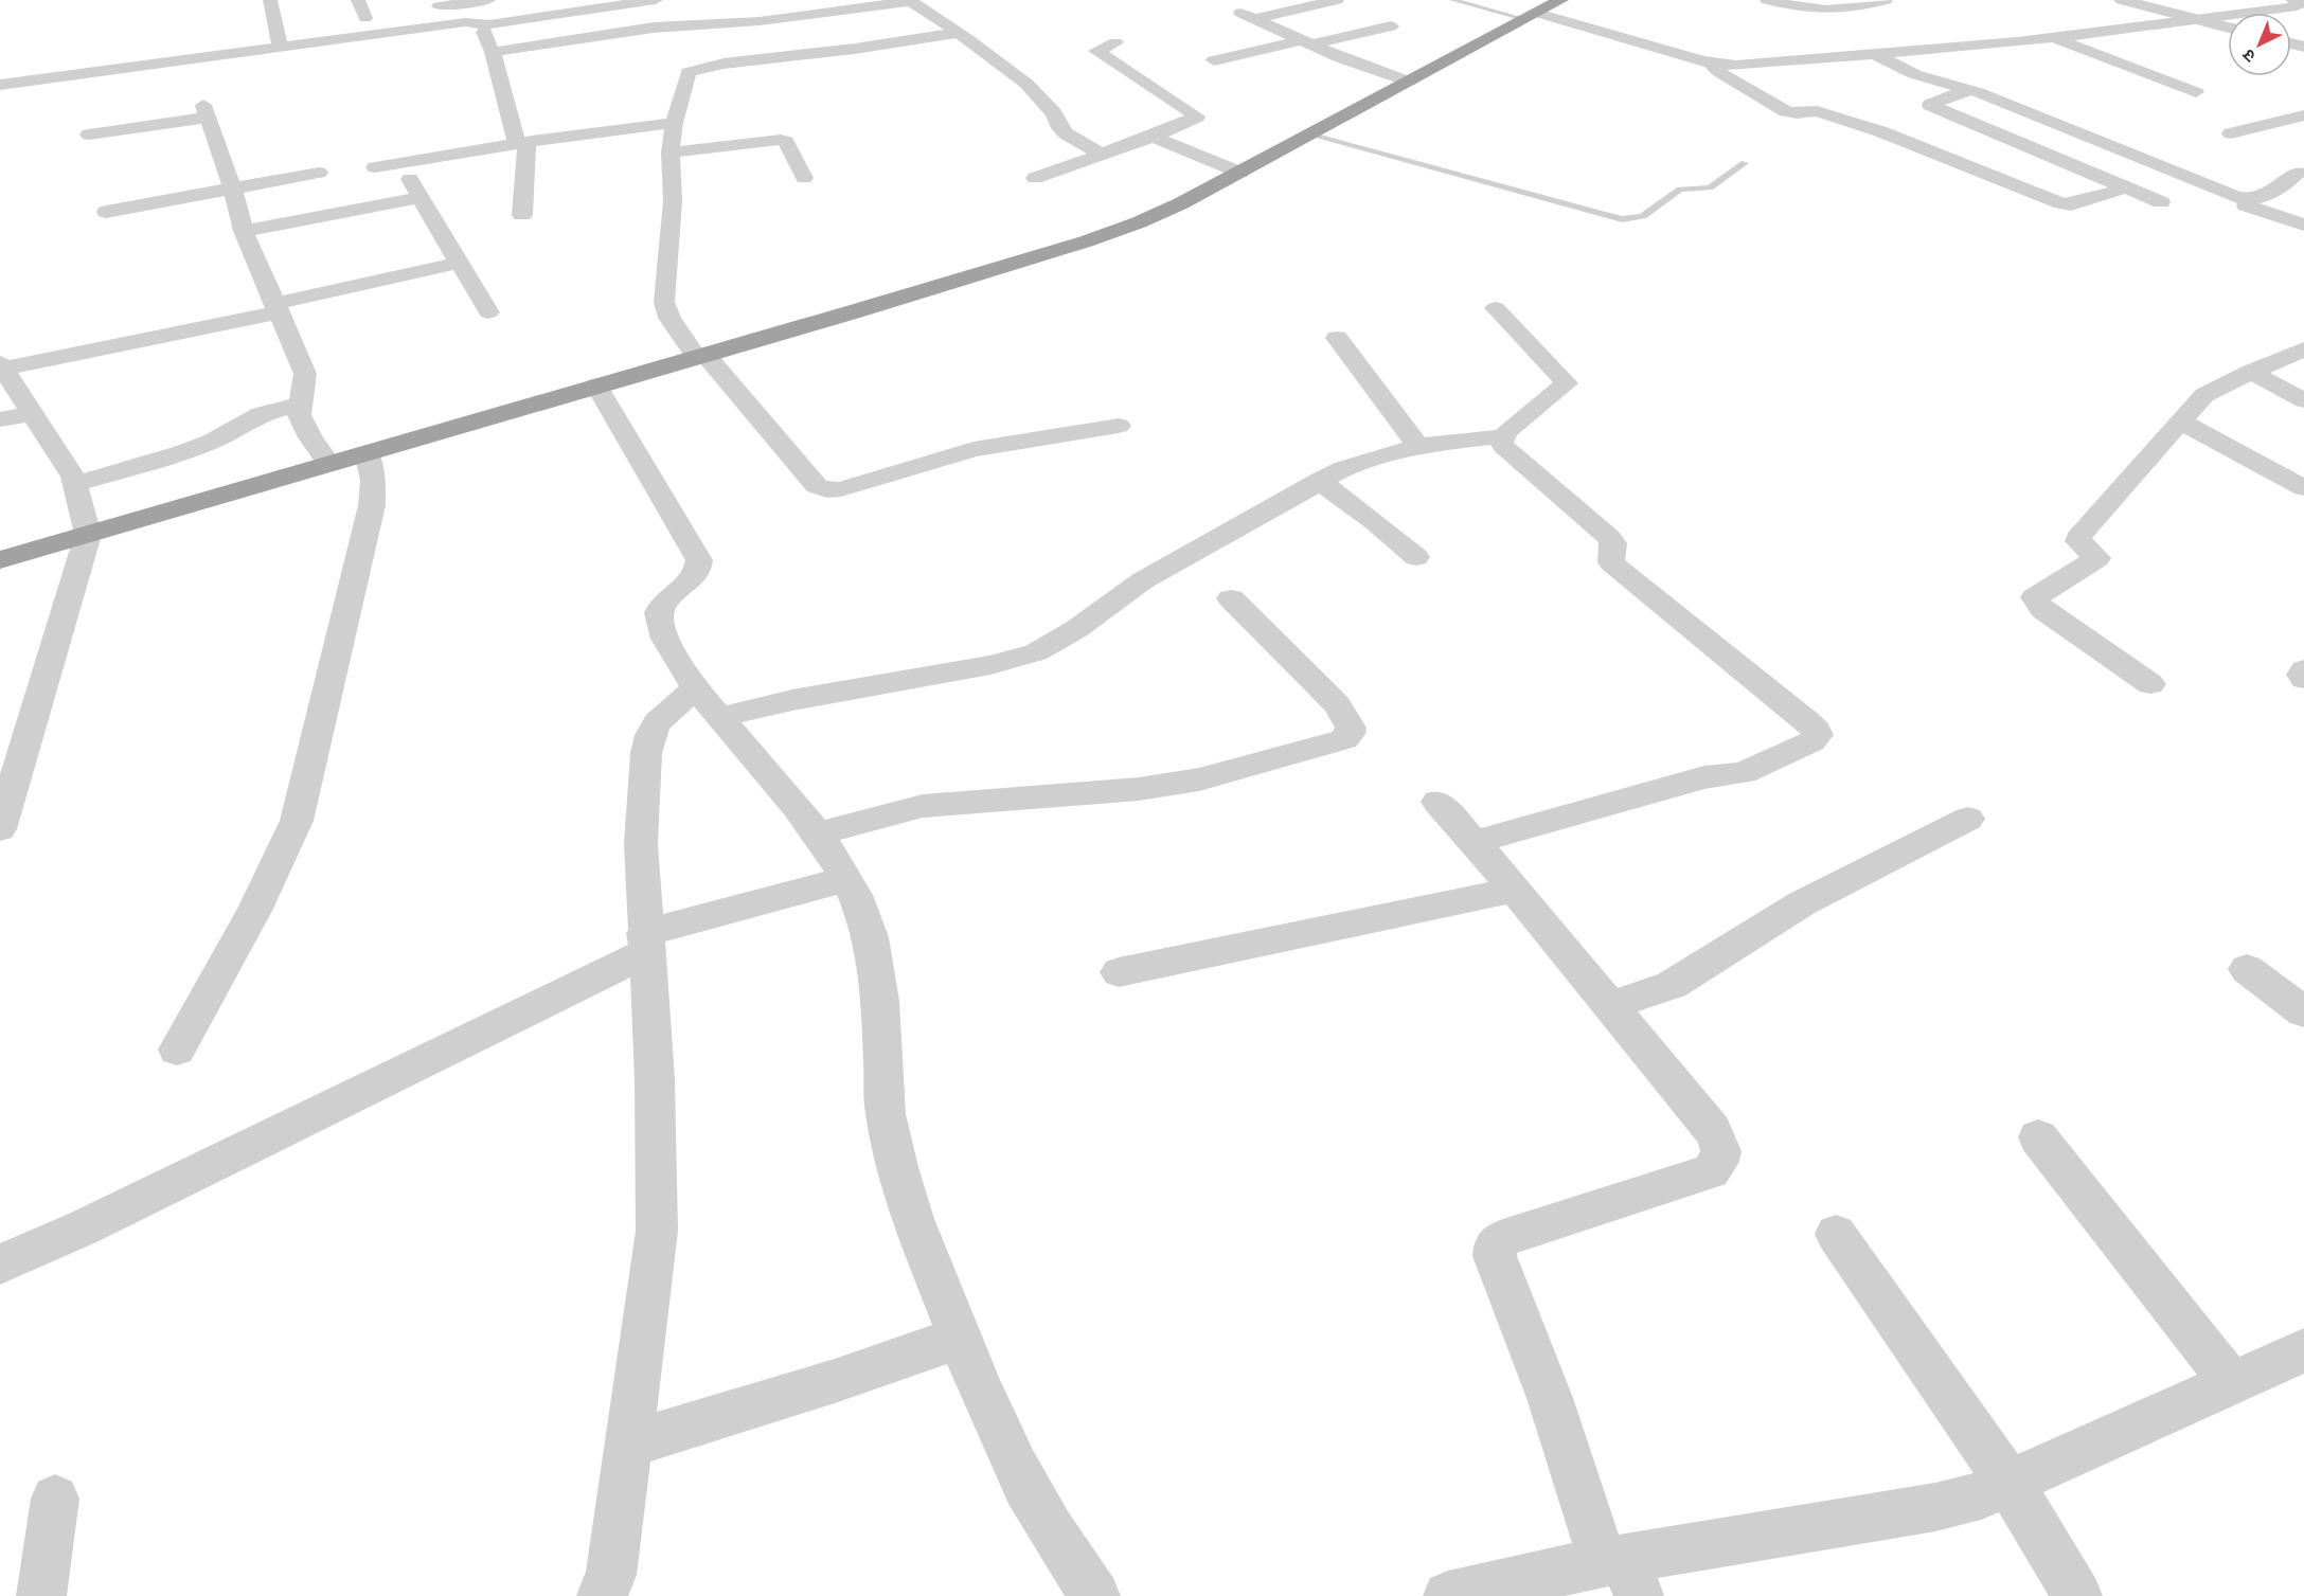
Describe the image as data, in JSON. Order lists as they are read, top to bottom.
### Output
{
  "north": "bottom left"
}
